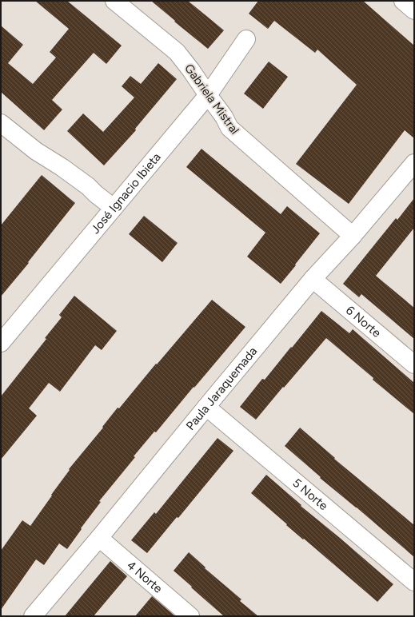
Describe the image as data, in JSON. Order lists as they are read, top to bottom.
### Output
{
  "streets": {
    "street": [
      "Gabriela Mistral",
      "José Ignacio Ibieta",
      "6 Norte",
      "Paula Jaraquemada",
      "5 Norte",
      "4 Norte"
    ]
  },
  "crossings": [
    ["Gabriela Mistral", "José Ignacio Ibieta"],
    ["Gabriela Mistral", "Paula Jaraquemada"],
    ["6 Norte", "Paula Jaraquemada"],
    ["Paula Jaraquemada", "5 Norte"],
    ["Paula Jaraquemada", "4 Norte"]
  ]
}
